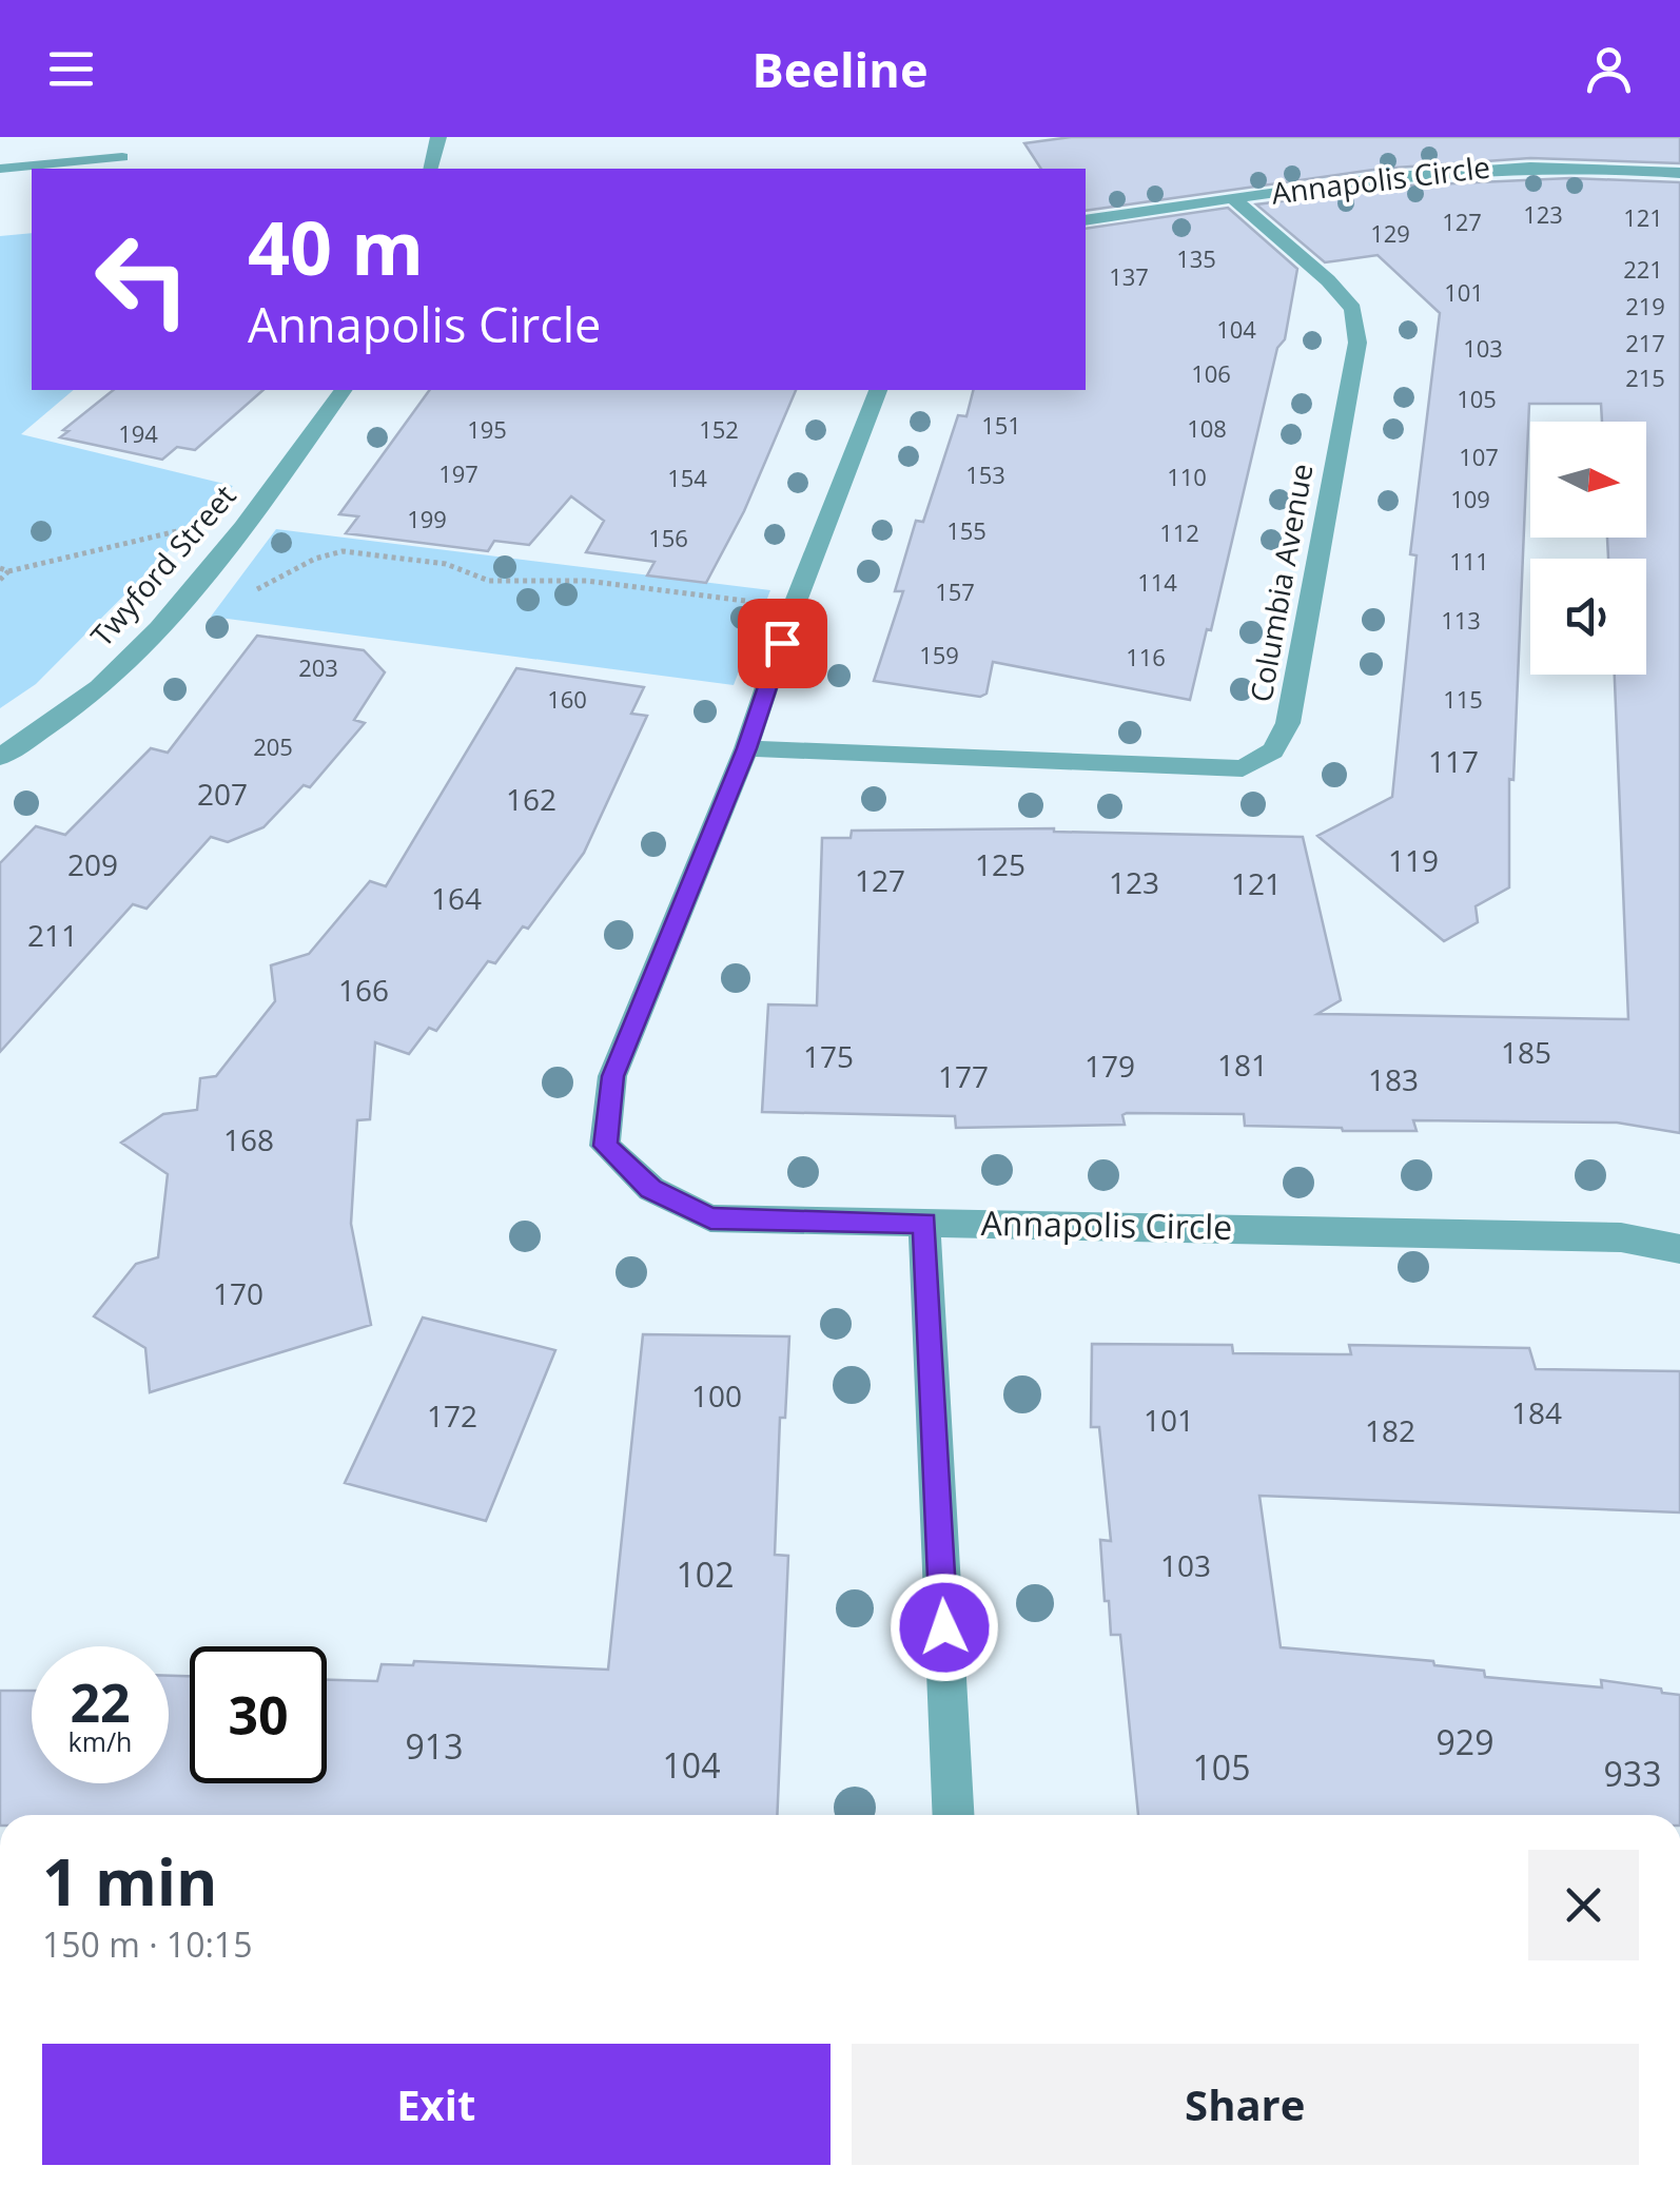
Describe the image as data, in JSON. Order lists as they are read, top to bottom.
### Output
{
  "streets": {
    "street": ["Annapolis Circle", "Twyford Street", "Columbia Avenue"]
  },
  "crossings": [
    ["Annapolis Circle", "Columbia Avenue"]
  ],
  "house_numbers": [
    "123",
    "121",
    "127",
    "129",
    "135",
    "221",
    "137",
    "101",
    "219",
    "104",
    "217",
    "103",
    "106",
    "215",
    "105",
    "151",
    "108",
    "195",
    "152",
    "194",
    "107",
    "197",
    "153",
    "110",
    "154",
    "109",
    "199",
    "155",
    "112",
    "156",
    "111",
    "114",
    "157",
    "113",
    "159",
    "116",
    "203",
    "160",
    "115",
    "205",
    "117",
    "207",
    "162",
    "119",
    "209",
    "125",
    "127",
    "123",
    "121",
    "164",
    "211",
    "166",
    "185",
    "175",
    "181",
    "179",
    "177",
    "183",
    "168",
    "170",
    "100",
    "184",
    "172",
    "101",
    "182",
    "103",
    "102",
    "929",
    "913",
    "104",
    "105",
    "933"
  ],
  "north": "right",
  "page": {
    "header": "Beeline",
    "turn": ["40 m", "Annapolis Circle"],
    "speed": "22 km/h",
    "limit": "30",
    "heading": ["1 min", "150 m · 10:15"],
    "buttons": ["Exit", "Share"]
  }
}
